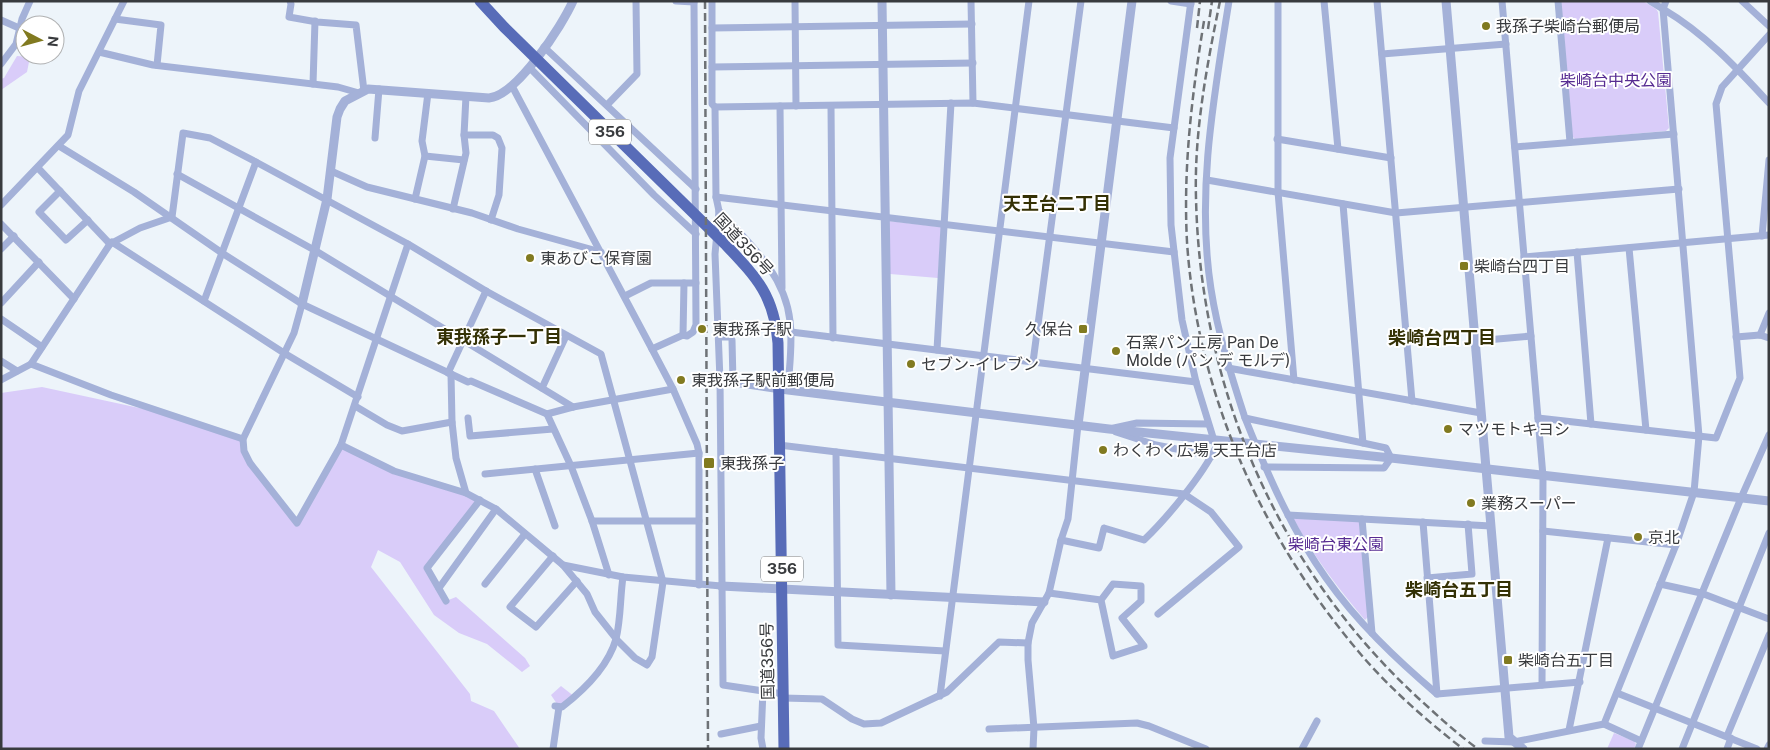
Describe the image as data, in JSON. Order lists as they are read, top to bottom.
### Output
{
  "streets": {
    "highway": ["356", "国道356号"]
  },
  "districts": [
    "天王台二丁目",
    "東我孫子一丁目",
    "柴崎台四丁目",
    "柴崎台五丁目"
  ],
  "parks": ["柴崎台中央公園", "柴崎台東公園"],
  "places": {
    "other": [
      "我孫子柴崎台郵便局",
      "東あびこ保育園",
      "東我孫子駅",
      "石窯パン工房 Pan De Molde (パン デ モルデ)",
      "セブン-イレブン",
      "東我孫子駅前郵便局",
      "マツモトキヨシ",
      "わくわく広場 天王台店",
      "業務スーパー",
      "京北"
    ],
    "transit": [
      "柴崎台四丁目",
      "久保台",
      "東我孫子",
      "柴崎台五丁目"
    ]
  },
  "north": "right"
}
